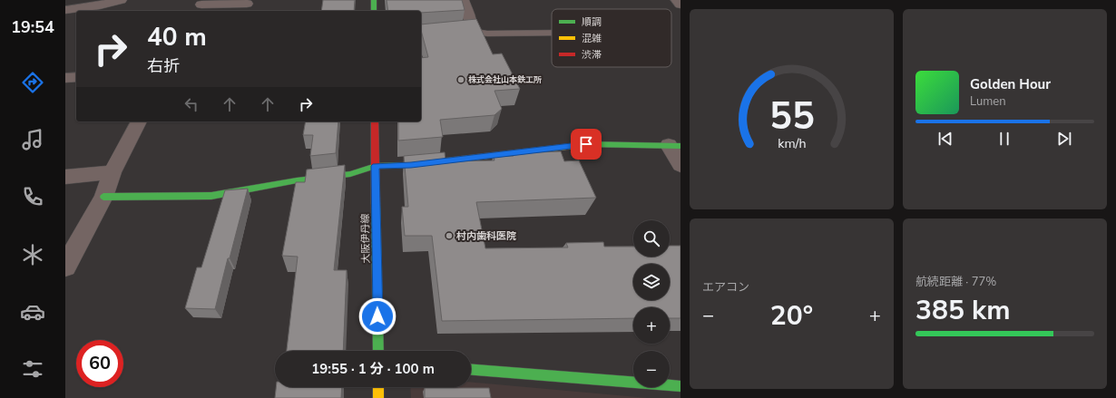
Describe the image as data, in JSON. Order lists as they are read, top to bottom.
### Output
{
  "streets": {
    "street": ["大阪伊丹線"]
  },
  "places": ["株式会社山本鉄工所", "村内歯科医院"],
  "legend": ["順調", "混雑", "渋滞"],
  "page": {
    "tabs": "19:54",
    "turn": ["40 m", "右折"],
    "song": ["Golden Hour", "Lumen"],
    "tile": [
      "エアコン",
      ["航続距離 · 77%", "385 km"]
    ],
    "map_buttons": ["+", "−"],
    "heat": ["−", "20°", "+"],
    "limit": "60",
    "trip": "19:55 · 1 分 · 100 m",
    "gauge": ["55", "km/h"]
  }
}
